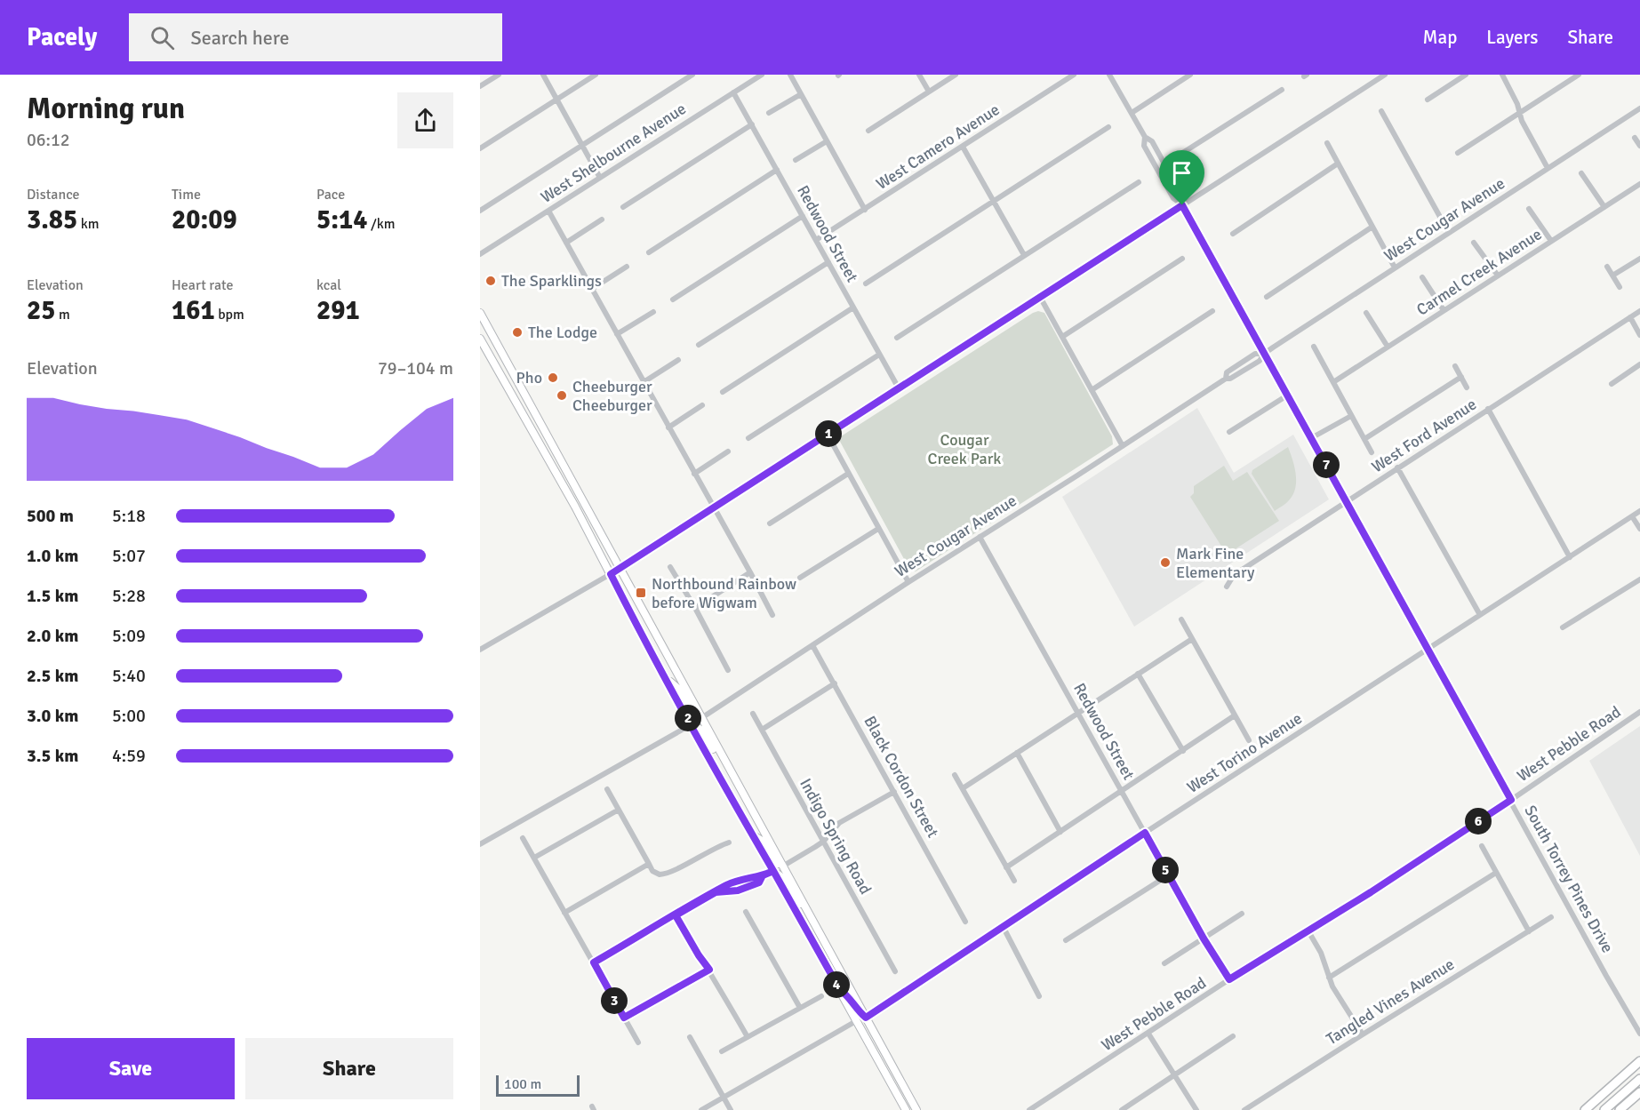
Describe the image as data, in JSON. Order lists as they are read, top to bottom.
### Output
{
  "streets": {
    "street": [
      "West Camero Avenue",
      "West Shelbourne Avenue",
      "West Cougar Avenue",
      "Redwood Street",
      "Carmel Creek Avenue",
      "West Ford Avenue",
      "West Pebble Road",
      "West Torino Avenue",
      "Black Cordon Street",
      "Indigo Spring Road",
      "South Torrey Pines Drive",
      "Tangled Vines Avenue"
    ]
  },
  "crossings": [
    ["West Camero Avenue", "Redwood Street"],
    ["West Shelbourne Avenue", "Redwood Street"],
    ["West Cougar Avenue", "Redwood Street"],
    ["West Cougar Avenue", "Black Cordon Street"],
    ["West Cougar Avenue", "South Torrey Pines Drive"],
    ["Redwood Street", "West Pebble Road"],
    ["Redwood Street", "West Torino Avenue"],
    ["West Ford Avenue", "South Torrey Pines Drive"],
    ["West Pebble Road", "South Torrey Pines Drive"],
    ["West Torino Avenue", "South Torrey Pines Drive"]
  ],
  "parks": ["Cougar Creek Park"],
  "places": {
    "other": [
      "The Sparklings",
      "The Lodge",
      "Pho",
      "Cheeburger Cheeburger",
      "Mark Fine Elementary"
    ],
    "transit": ["Northbound Rainbow before Wigwam"]
  },
  "scale_bar": "100 m",
  "page": {
    "header": "Pacely",
    "search": "Search here",
    "nav": ["Map", "Layers", "Share"],
    "heading": ["Morning run", "06:12"],
    "stats": [
      ["Distance", "3.85 km"],
      ["Time", "20:09"],
      ["Pace", "5:14 /km"],
      ["Elevation", "25 m"],
      ["Heart rate", "161 bpm"],
      ["kcal", "291"]
    ],
    "chart": ["Elevation", "79–104 m"],
    "pins": [
      "1",
      "7",
      "2",
      "6",
      "5",
      "4",
      "3"
    ],
    "list": [
      {
        "name": "500 m",
        "note": "5:18"
      },
      {
        "name": "1.0 km",
        "note": "5:07"
      },
      {
        "name": "1.5 km",
        "note": "5:28"
      },
      {
        "name": "2.0 km",
        "note": "5:09"
      },
      {
        "name": "2.5 km",
        "note": "5:40"
      },
      {
        "name": "3.0 km",
        "note": "5:00"
      },
      {
        "name": "3.5 km",
        "note": "4:59"
      }
    ],
    "buttons": ["Save", "Share"],
    "scale": "100 m"
  }
}
